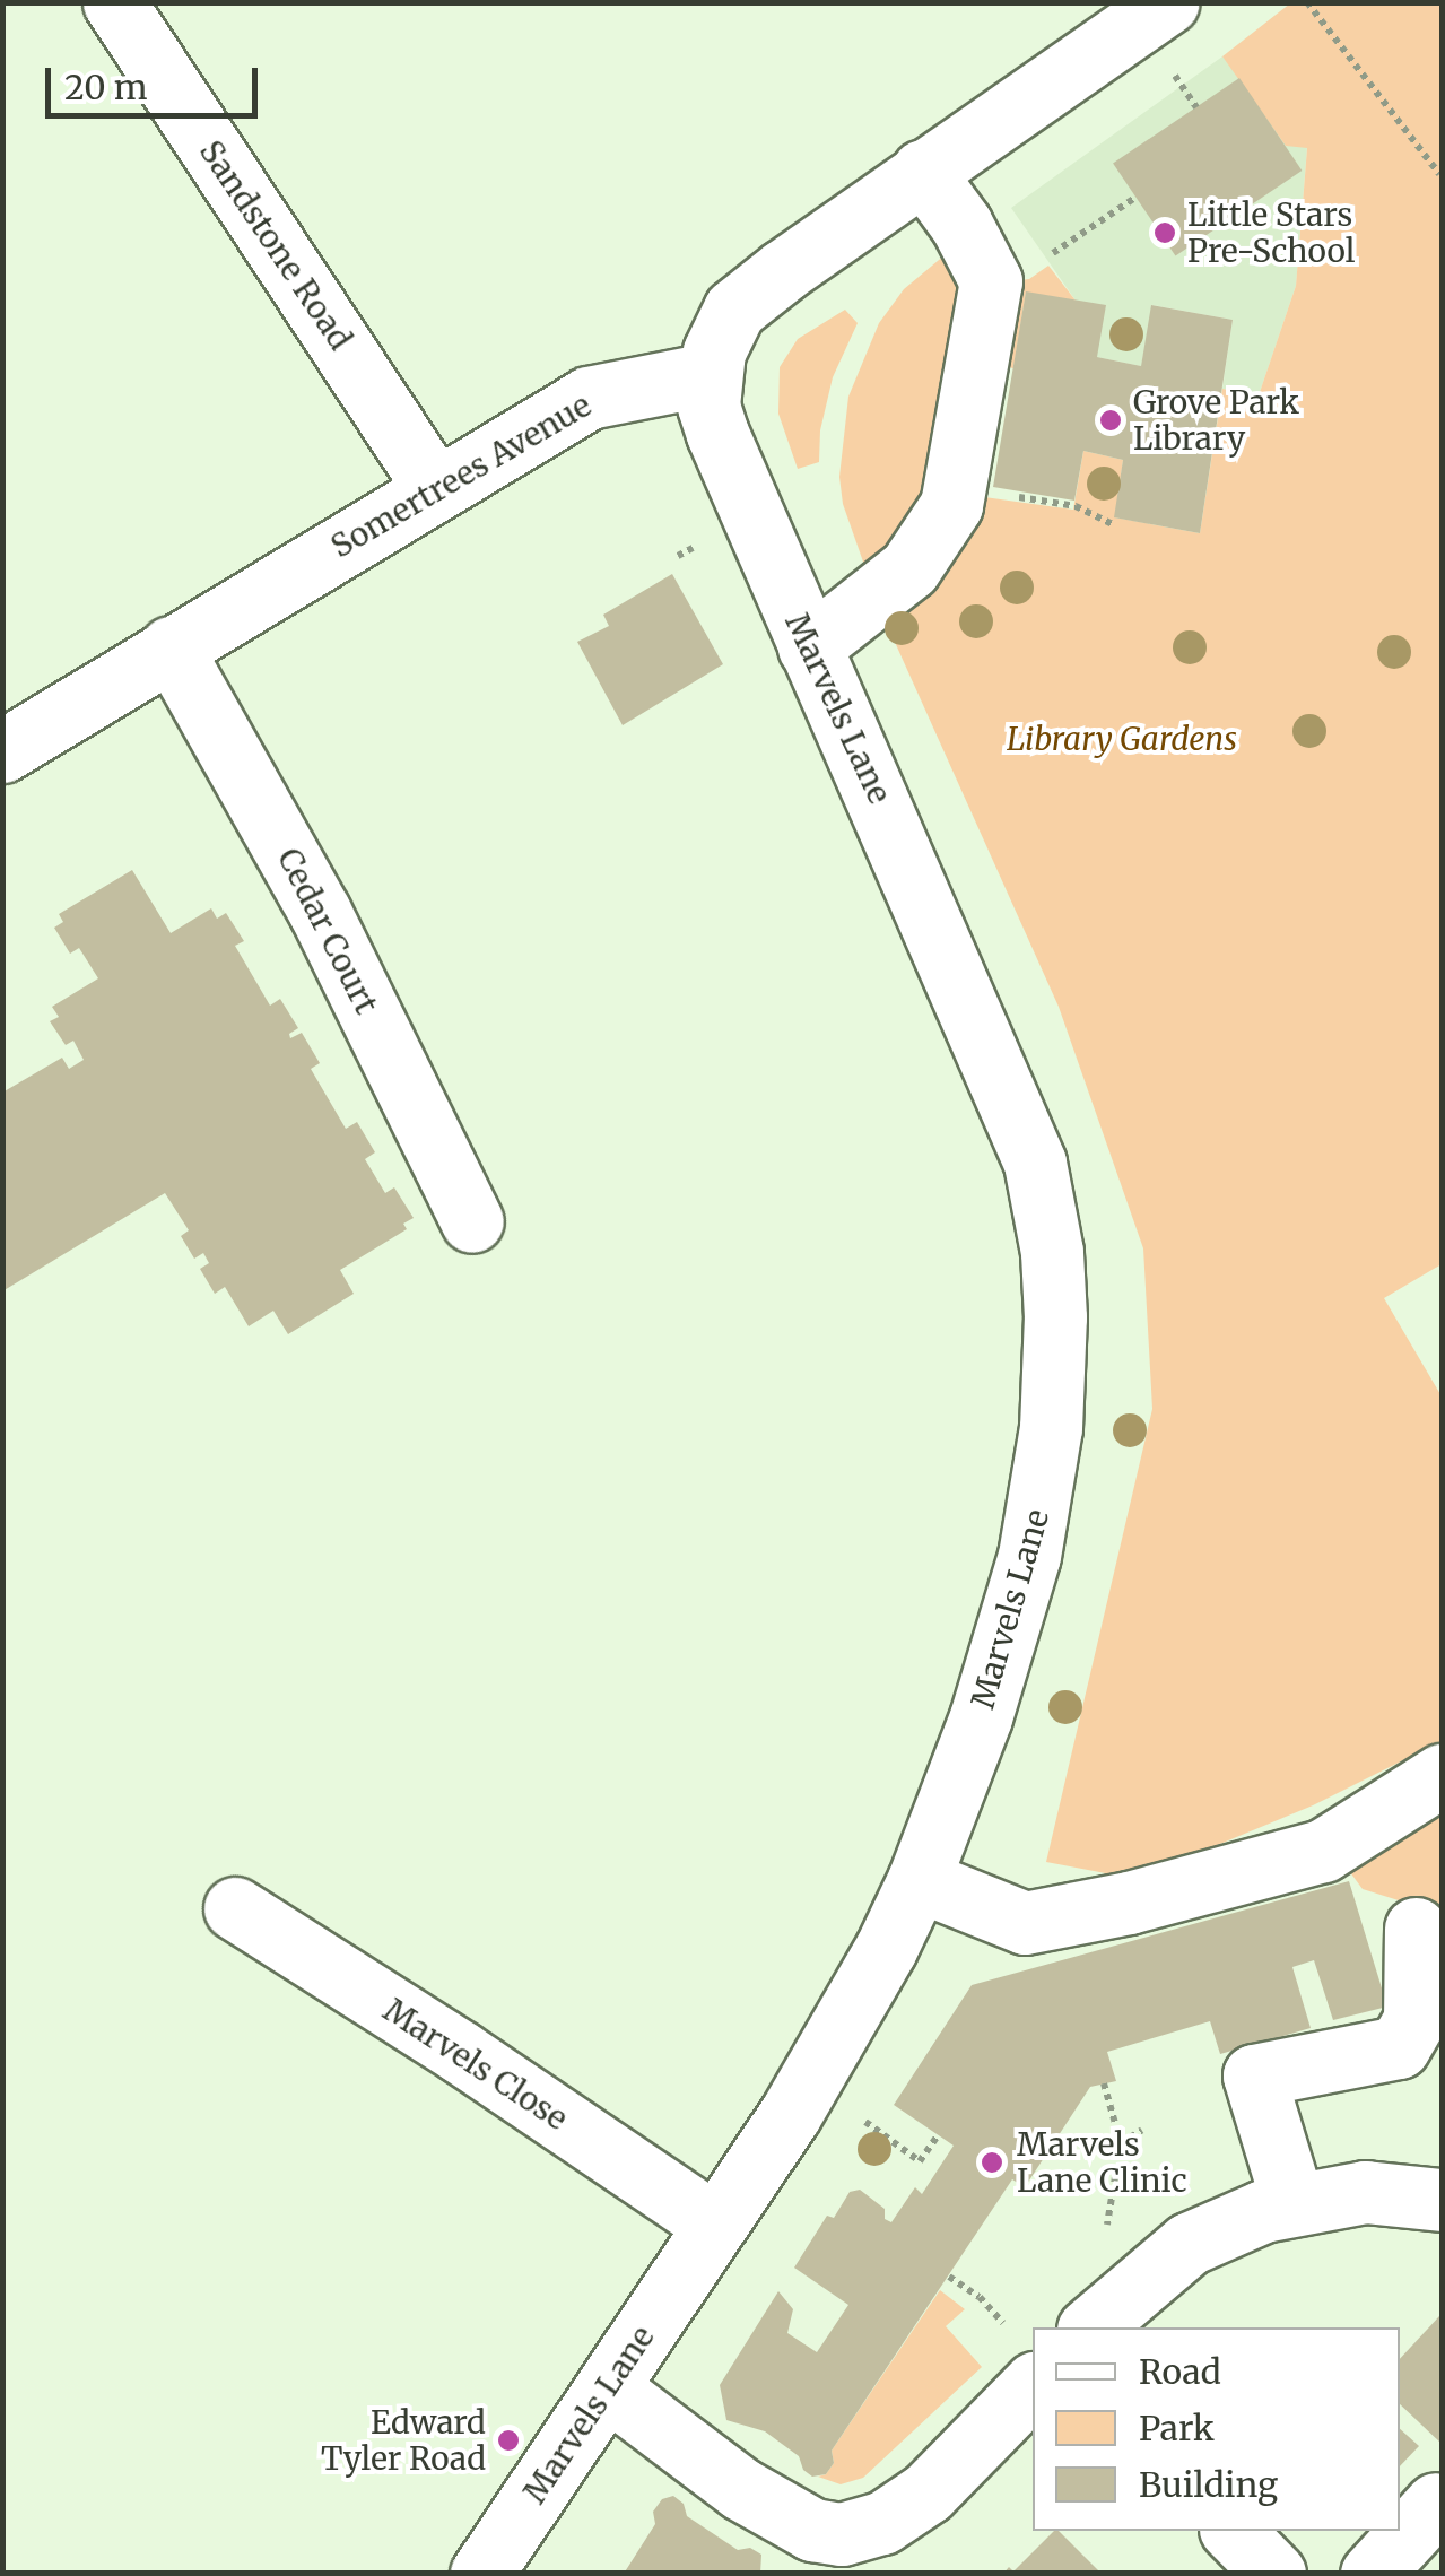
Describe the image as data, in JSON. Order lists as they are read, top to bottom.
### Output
{
  "streets": {
    "street": [
      "Sandstone Road",
      "Somertrees Avenue",
      "Marvels Lane",
      "Cedar Court",
      "Marvels Close"
    ]
  },
  "crossings": [
    ["Sandstone Road", "Somertrees Avenue"],
    ["Somertrees Avenue", "Marvels Lane"],
    ["Somertrees Avenue", "Cedar Court"],
    ["Marvels Lane", "Marvels Close"]
  ],
  "parks": ["Library Gardens"],
  "places": [
    "Little Stars Pre-School",
    "Grove Park Library",
    "Marvels Lane Clinic",
    "Edward Tyler Road"
  ],
  "legend": ["Road", "Park", "Building"],
  "scale_bar": "20 m"
}
